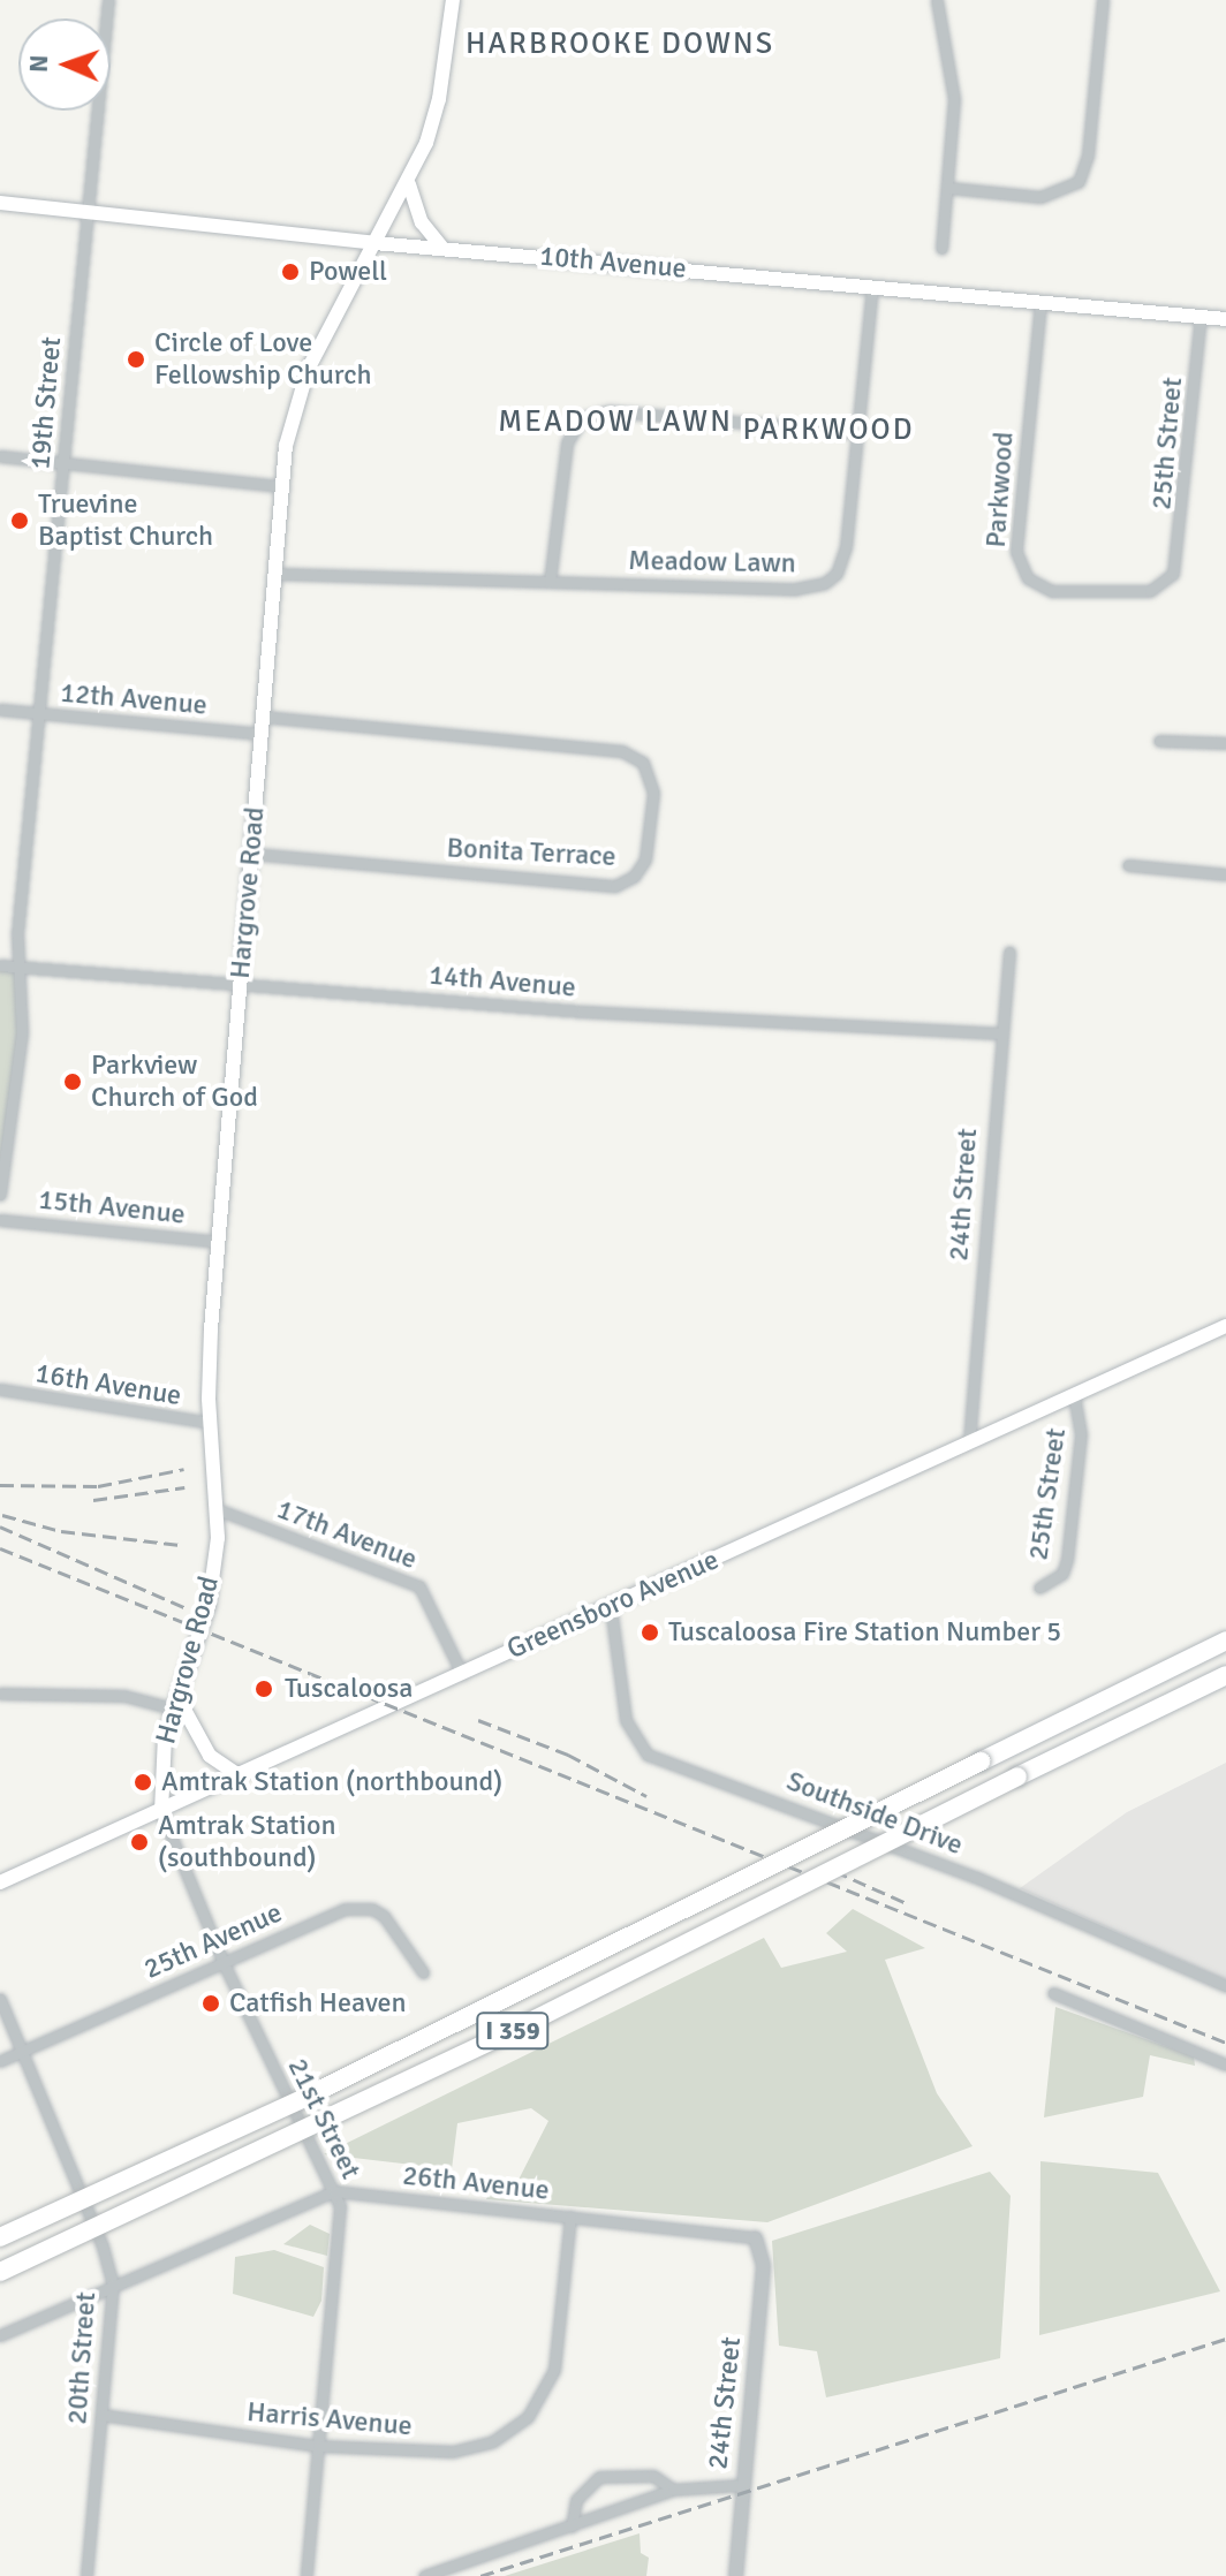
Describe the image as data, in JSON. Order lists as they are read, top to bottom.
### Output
{
  "streets": {
    "highway": ["I 359"],
    "main road": ["10th Avenue", "Hargrove Road", "Greensboro Avenue"],
    "street": [
      "19th Street",
      "25th Street",
      "Parkwood",
      "Meadow Lawn",
      "12th Avenue",
      "Bonita Terrace",
      "14th Avenue",
      "24th Street",
      "15th Avenue",
      "16th Avenue",
      "17th Avenue",
      "Southside Drive",
      "25th Avenue",
      "21st Street",
      "26th Avenue",
      "20th Street",
      "Harris Avenue"
    ]
  },
  "crossings": [
    ["10th Avenue", "19th Street"],
    ["10th Avenue", "25th Street"],
    ["10th Avenue", "Parkwood"],
    ["10th Avenue", "Meadow Lawn"],
    ["10th Avenue", "Hargrove Road"],
    ["19th Street", "12th Avenue"],
    ["19th Street", "14th Avenue"],
    ["25th Street", "Parkwood"],
    ["25th Street", "Greensboro Avenue"],
    ["Meadow Lawn", "Hargrove Road"],
    ["12th Avenue", "Hargrove Road"],
    ["Bonita Terrace", "Hargrove Road"],
    ["Hargrove Road", "14th Avenue"],
    ["Hargrove Road", "15th Avenue"],
    ["Hargrove Road", "16th Avenue"],
    ["Hargrove Road", "17th Avenue"],
    ["Hargrove Road", "Greensboro Avenue"],
    ["Hargrove Road", "21st Street"],
    ["14th Avenue", "24th Street"],
    ["24th Street", "Greensboro Avenue"],
    ["24th Street", "26th Avenue"],
    ["17th Avenue", "Greensboro Avenue"],
    ["Greensboro Avenue", "Southside Drive"],
    ["Greensboro Avenue", "21st Street"],
    ["25th Avenue", "21st Street"],
    ["25th Avenue", "20th Street"],
    ["21st Street", "26th Avenue"],
    ["21st Street", "Harris Avenue"],
    ["26th Avenue", "20th Street"],
    ["26th Avenue", "Harris Avenue"],
    ["20th Street", "Harris Avenue"]
  ],
  "districts": ["HARBROOKE DOWNS", "MEADOW LAWN", "PARKWOOD"],
  "places": [
    "Powell",
    "Circle of Love Fellowship Church",
    "Truevine Baptist Church",
    "Parkview Church of God",
    "Tuscaloosa Fire Station Number 5",
    "Tuscaloosa",
    "Amtrak Station (northbound)",
    "Amtrak Station (southbound)",
    "Catfish Heaven"
  ],
  "north": "left"
}
